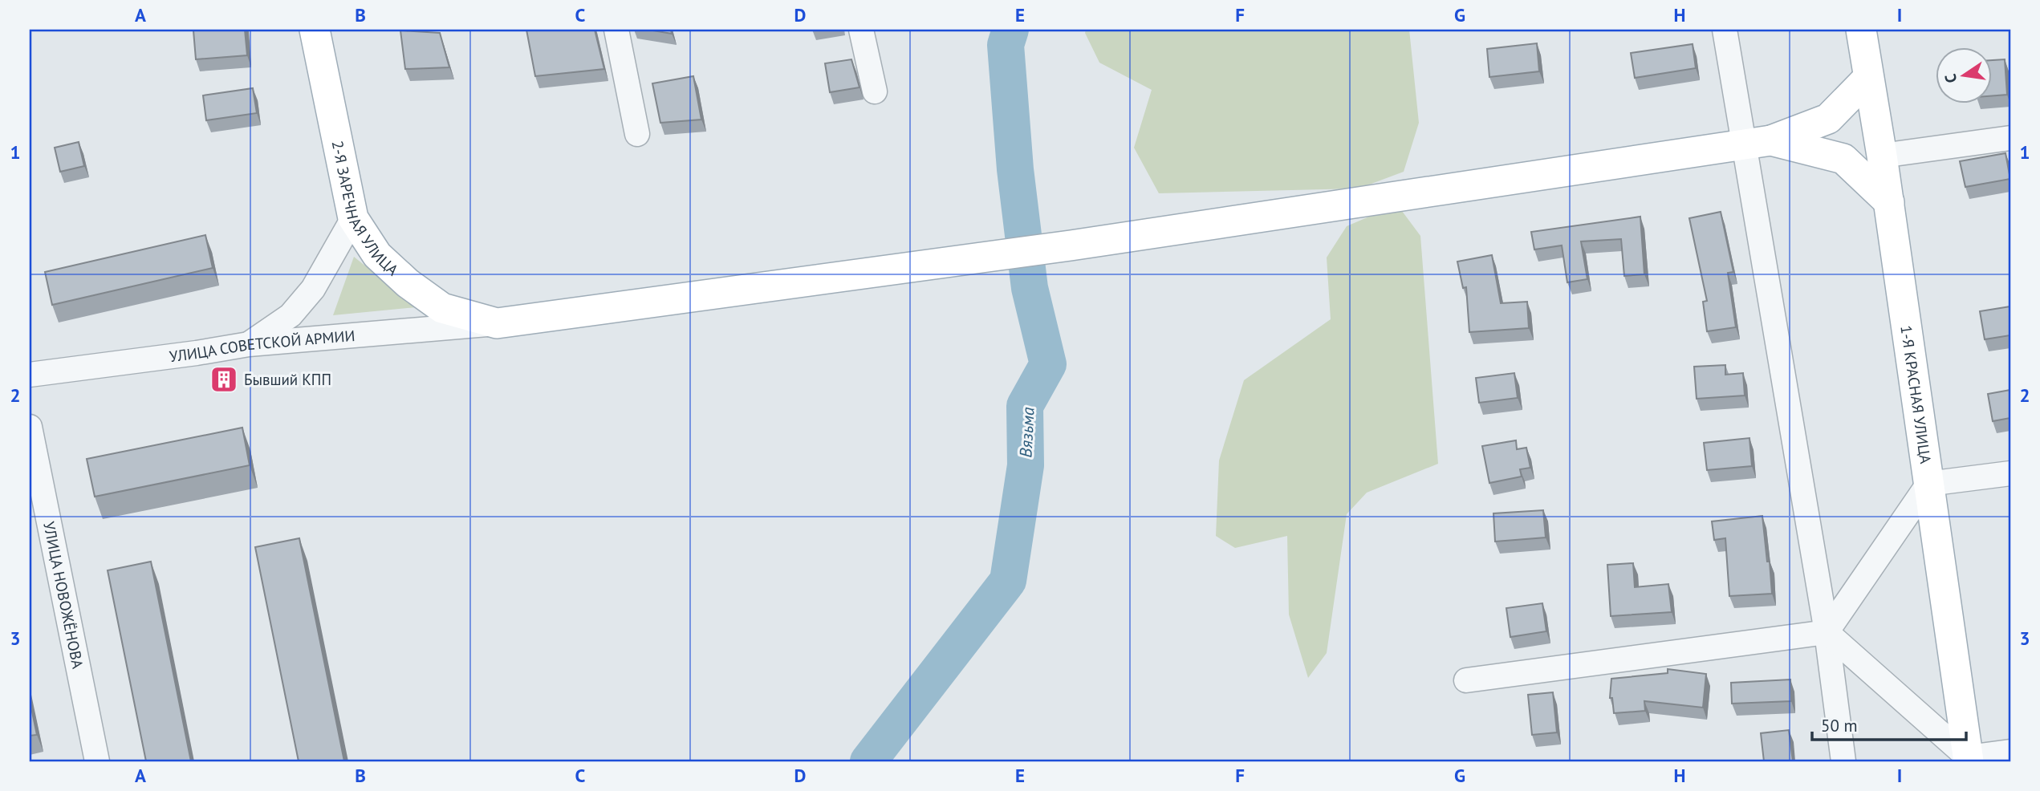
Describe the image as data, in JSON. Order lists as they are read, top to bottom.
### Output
{
  "streets": {
    "main road": ["2-Я ЗАРЕЧНАЯ УЛИЦА", "1-Я КРАСНАЯ УЛИЦА"],
    "street": ["УЛИЦА СОВЕТСКОЙ АРМИИ", "УЛИЦА НОВОЖЁНОВА"]
  },
  "crossings": [
    ["2-Я ЗАРЕЧНАЯ УЛИЦА", "УЛИЦА СОВЕТСКОЙ АРМИИ"]
  ],
  "water": ["Вязьма"],
  "places": {
    "building": ["Бывший КПП"]
  },
  "scale_bar": "50 m",
  "north": "left",
  "grid": {
    "columns": [
      "A",
      "B",
      "C",
      "D",
      "E",
      "F",
      "G",
      "H",
      "I"
    ],
    "rows": ["1", "2", "3"]
  }
}
